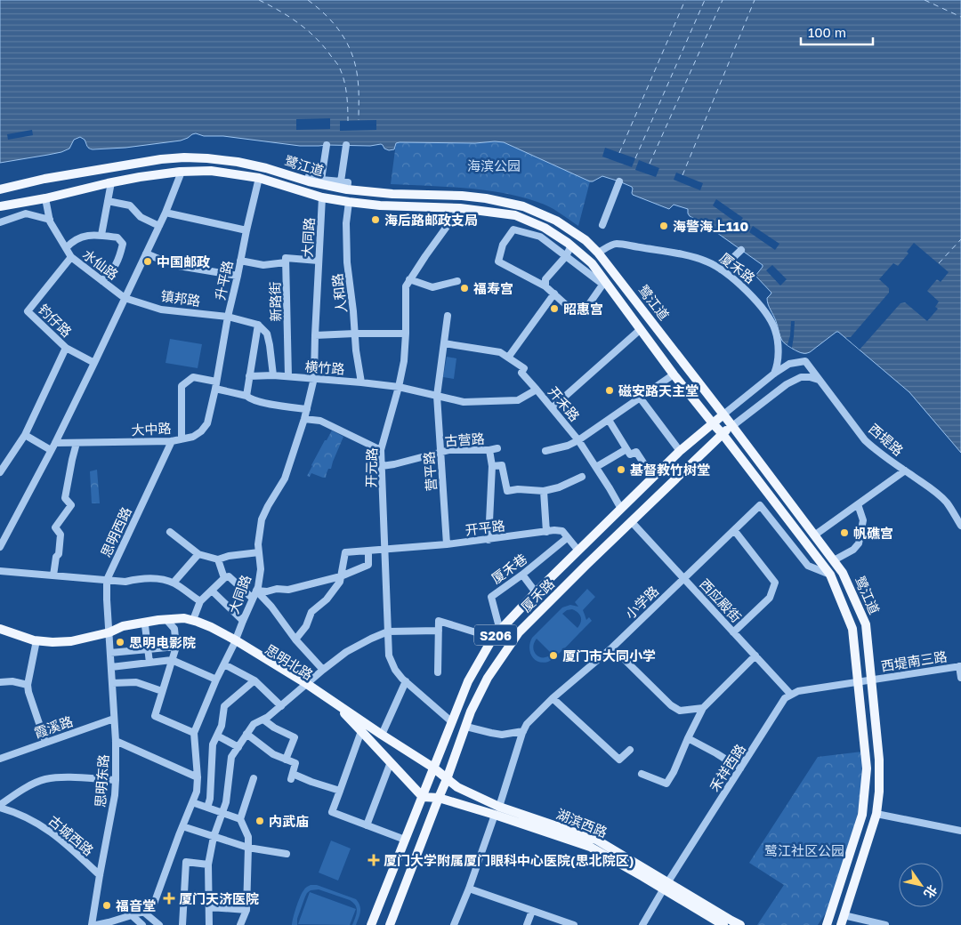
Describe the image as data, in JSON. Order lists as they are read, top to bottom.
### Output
{
  "streets": {
    "main road": [
      "鹭江道",
      "厦禾路",
      "S206",
      "思明北路",
      "湖滨西路"
    ],
    "street": [
      "大同路",
      "水仙路",
      "升平路",
      "人和路",
      "镇邦路",
      "新路街",
      "钓仔路",
      "横竹路",
      "开禾路",
      "大中路",
      "古营路",
      "西堤路",
      "开元路",
      "营平路",
      "开平路",
      "思明西路",
      "厦禾巷",
      "西应殿街",
      "小学路",
      "西堤南三路",
      "霞溪路",
      "禾祥西路",
      "思明东路",
      "古城西路"
    ]
  },
  "crossings": [
    ["鹭江道", "大同路"],
    ["鹭江道", "水仙路"],
    ["鹭江道", "厦禾路"],
    ["鹭江道", "升平路"],
    ["鹭江道", "人和路"],
    ["鹭江道", "开元路"],
    ["鹭江道", "小学路"],
    ["鹭江道", "西堤南三路"],
    ["鹭江道", "禾祥西路"],
    ["大同路", "新路街"],
    ["大同路", "横竹路"],
    ["大同路", "思明北路"],
    ["水仙路", "镇邦路"],
    ["水仙路", "钓仔路"],
    ["厦禾路", "开禾路"],
    ["厦禾路", "西堤路"],
    ["厦禾路", "开元路"],
    ["厦禾路", "开平路"],
    ["厦禾路", "厦禾巷"],
    ["厦禾路", "西应殿街"],
    ["厦禾路", "思明北路"],
    ["厦禾路", "湖滨西路"],
    ["升平路", "镇邦路"],
    ["升平路", "大中路"],
    ["人和路", "横竹路"],
    ["新路街", "横竹路"],
    ["横竹路", "开禾路"],
    ["横竹路", "开元路"],
    ["开禾路", "开元路"],
    ["开禾路", "营平路"],
    ["大中路", "思明西路"],
    ["古营路", "开元路"],
    ["古营路", "营平路"],
    ["开元路", "开平路"],
    ["营平路", "开平路"],
    ["开平路", "厦禾巷"],
    ["思明西路", "思明北路"],
    ["思明西路", "思明东路"],
    ["西应殿街", "小学路"],
    ["西应殿街", "禾祥西路"],
    ["小学路", "湖滨西路"],
    ["西堤南三路", "禾祥西路"],
    ["思明北路", "思明东路"],
    ["思明北路", "湖滨西路"],
    ["霞溪路", "思明东路"],
    ["禾祥西路", "湖滨西路"],
    ["思明东路", "古城西路"]
  ],
  "parks": ["海滨公园", "鹭江社区公园"],
  "places": {
    "other": [
      "海后路邮政支局",
      "海警海上110",
      "中国邮政",
      "福寿宫",
      "昭惠宫",
      "磁安路天主堂",
      "基督教竹树堂",
      "帆礁宫",
      "思明电影院",
      "厦门市大同小学",
      "内武庙",
      "福音堂"
    ],
    "health": ["厦门大学附属厦门眼科中心医院(思北院区)", "厦门天济医院"]
  },
  "scale_bar": "100 m",
  "north": "bottom right"
}
